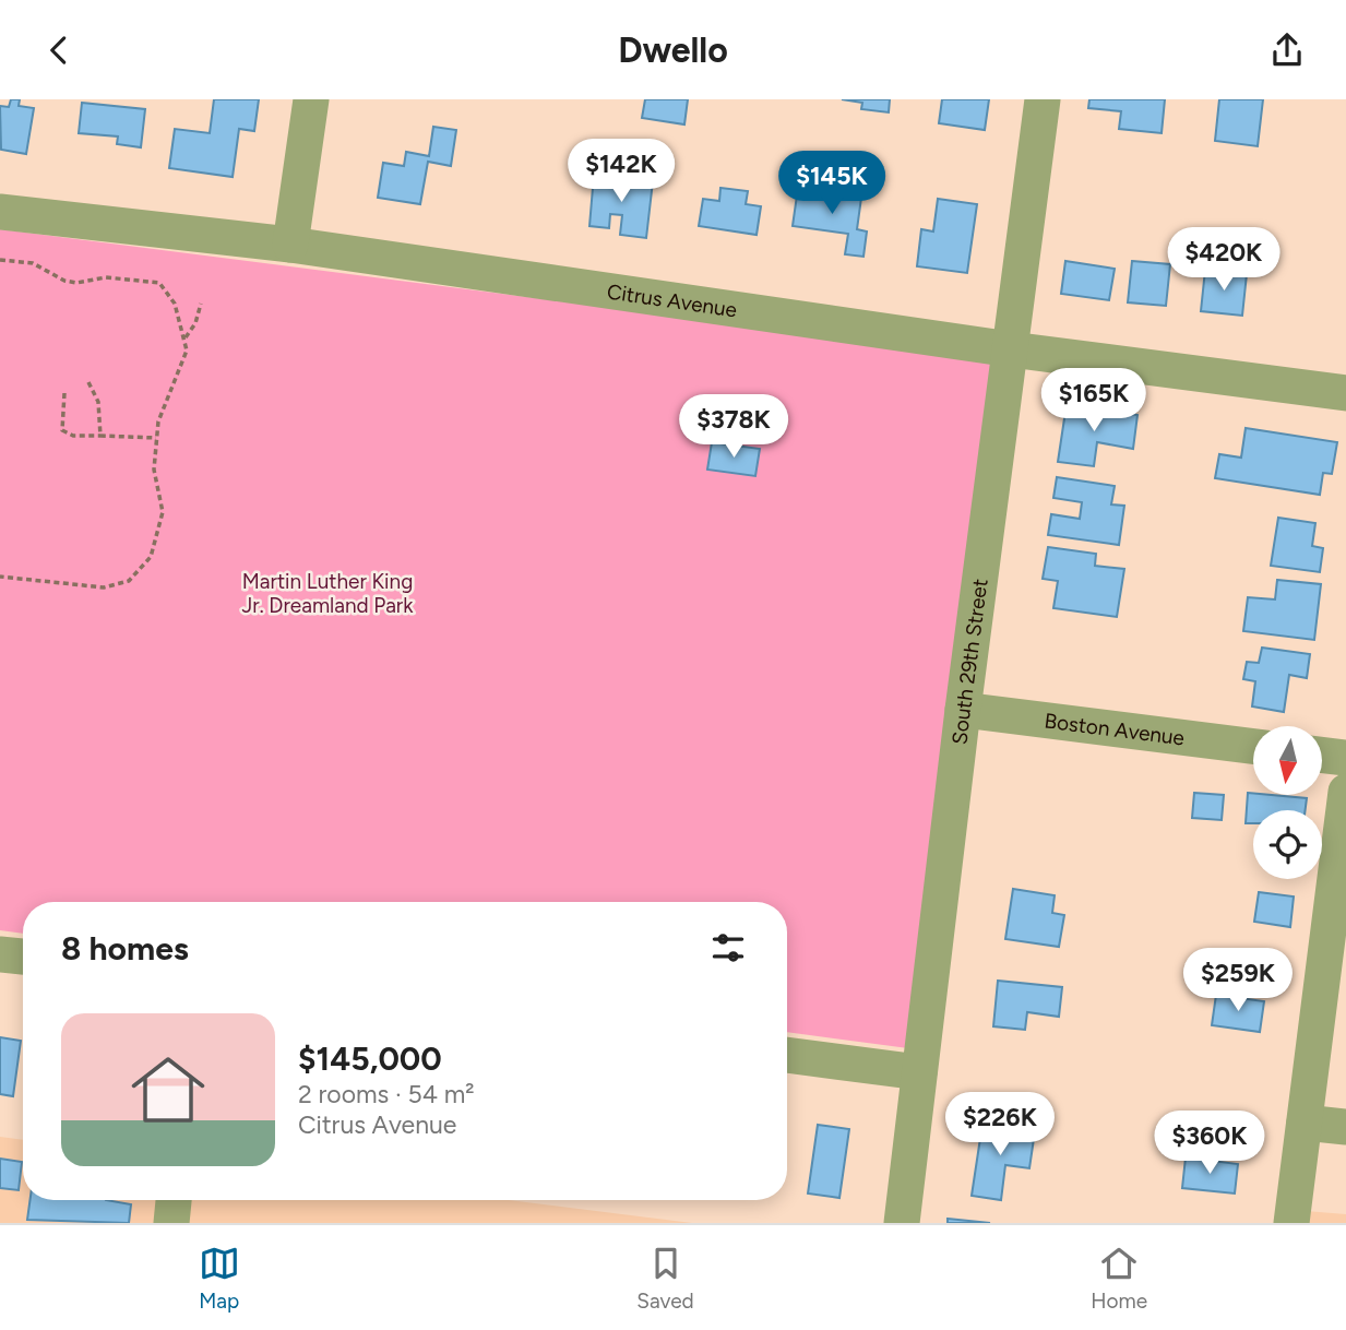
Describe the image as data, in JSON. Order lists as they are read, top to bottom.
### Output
{
  "streets": {
    "street": ["Citrus Avenue", "South 29th Street", "Boston Avenue"]
  },
  "crossings": [
    ["Citrus Avenue", "South 29th Street"],
    ["South 29th Street", "Boston Avenue"]
  ],
  "parks": ["Martin Luther King Jr. Dreamland Park"],
  "north": "bottom",
  "page": {
    "header": "Dwello",
    "price": [
      "$142K",
      "$145K",
      "$420K",
      "$165K",
      "$378K",
      "$259K",
      "$226K",
      "$360K"
    ],
    "heading": "8 homes",
    "list": [
      {
        "name": "$145,000",
        "note": "2 rooms · 54 m² · Citrus Avenue"
      }
    ],
    "tabs": ["Map", "Saved", "Home"]
  }
}
